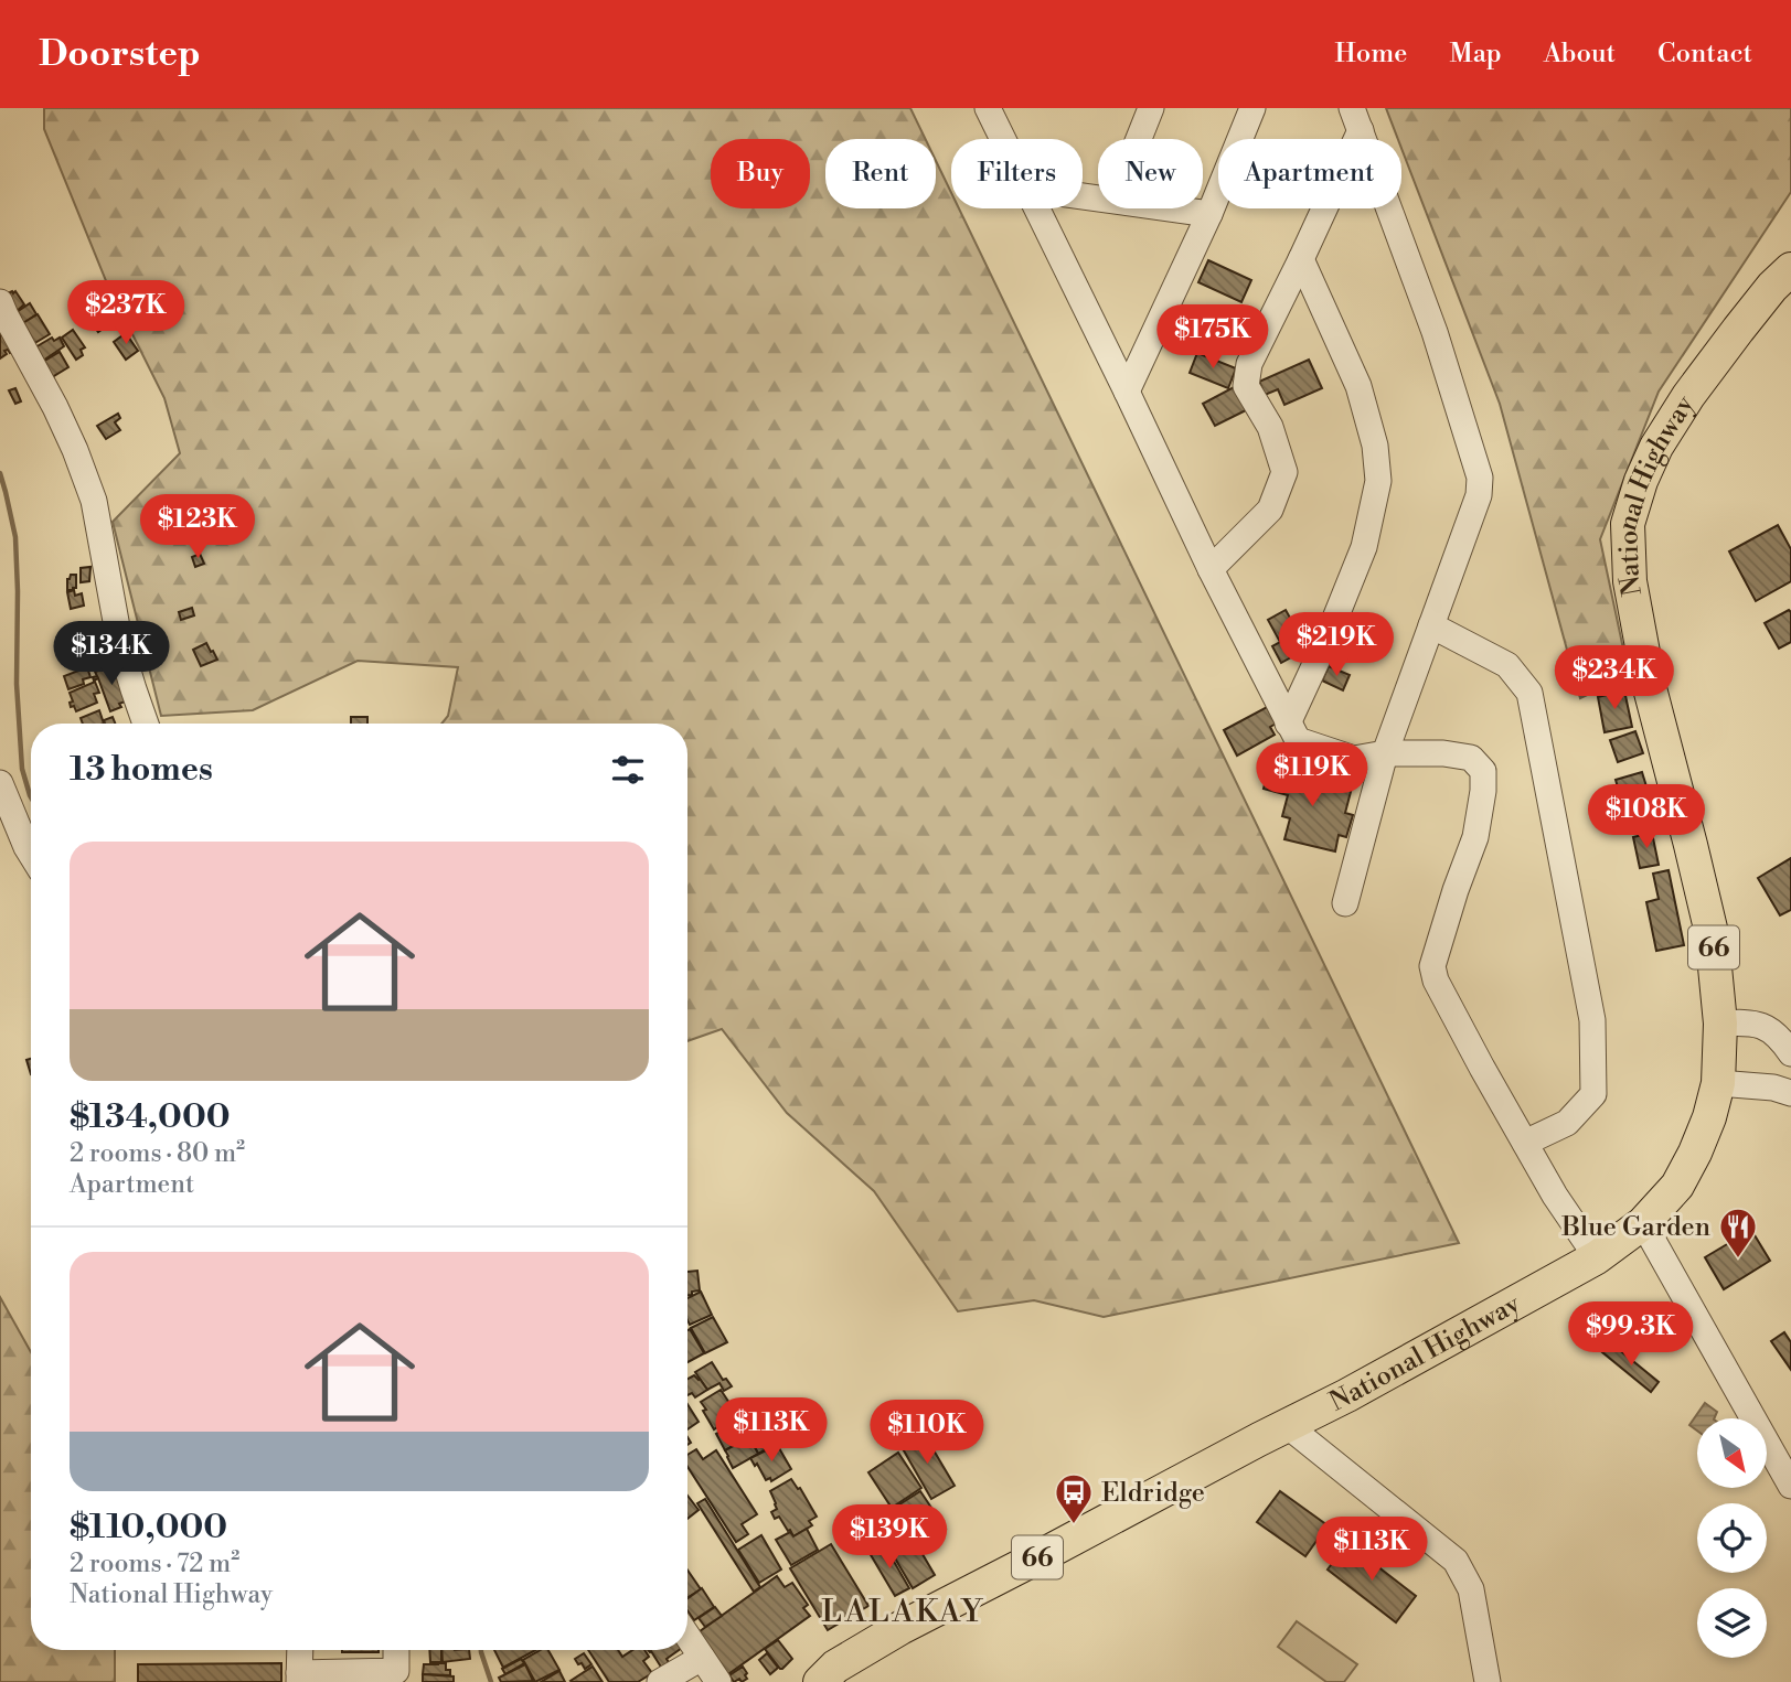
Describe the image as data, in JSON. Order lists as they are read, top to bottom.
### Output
{
  "streets": {
    "main road": ["National Highway", "66"]
  },
  "districts": ["LALAKAY"],
  "places": {
    "restaurant": ["Blue Garden"],
    "bus stop": ["Eldridge"]
  },
  "north": "bottom right",
  "page": {
    "header": "Doorstep",
    "nav": [
      "Home",
      "Map",
      "About",
      "Contact"
    ],
    "chip": [
      "Buy",
      "Rent",
      "Filters",
      "New",
      "Apartment"
    ],
    "price": [
      "$237K",
      "$175K",
      "$123K",
      "$219K",
      "$134K",
      "$234K",
      "$119K",
      "$108K",
      "$99.3K",
      "$113K",
      "$110K",
      "$139K",
      "$113K"
    ],
    "heading": "13 homes",
    "list": [
      {
        "name": "$134,000",
        "note": "2 rooms · 80 m² · Apartment"
      },
      {
        "name": "$110,000",
        "note": "2 rooms · 72 m² · National Highway"
      }
    ]
  }
}
